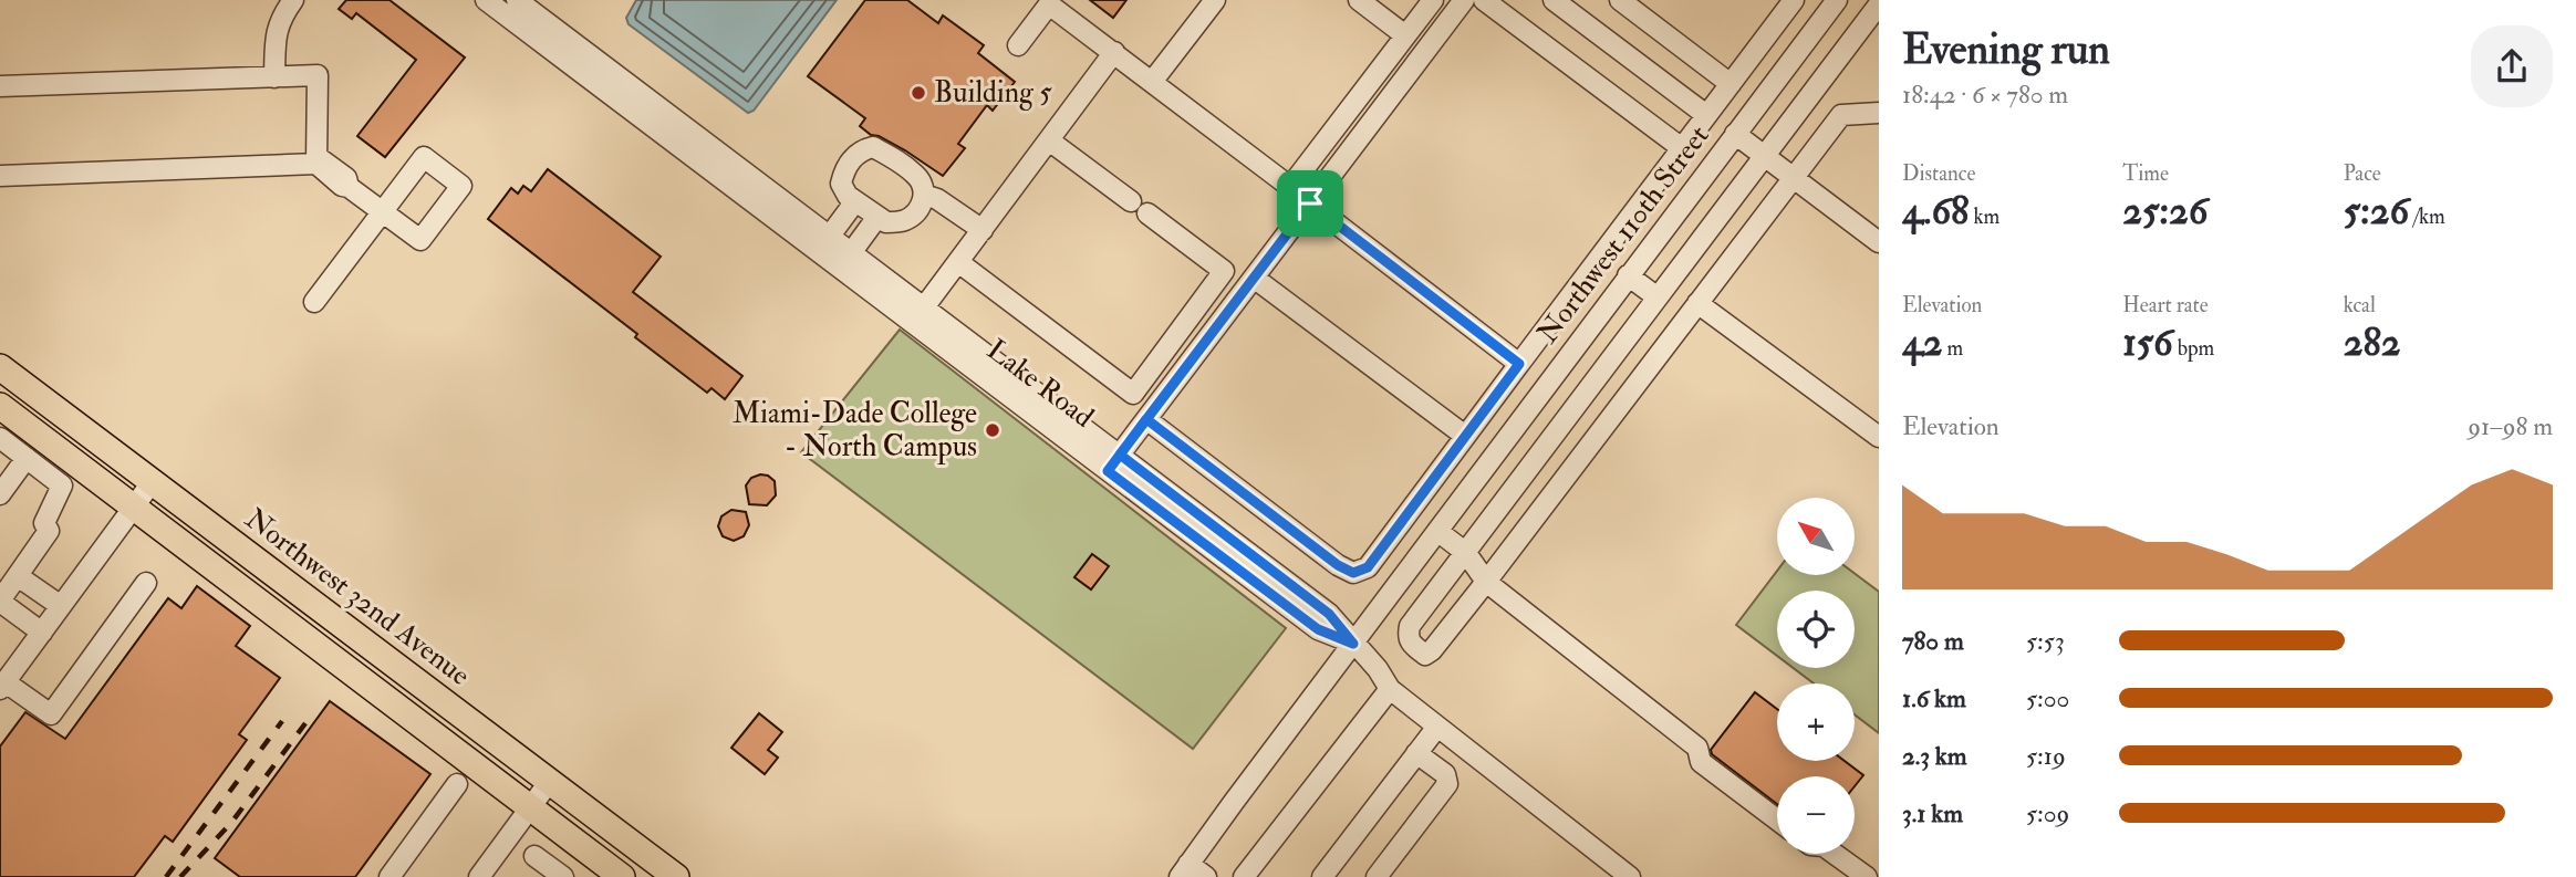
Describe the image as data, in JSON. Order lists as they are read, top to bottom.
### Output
{
  "streets": {
    "main road": ["Northwest 32nd Avenue"],
    "street": ["Northwest 110th Street", "Lake Road"]
  },
  "crossings": [
    ["Northwest 110th Street", "Lake Road"]
  ],
  "places": ["Building 5", "Miami-Dade College - North Campus"],
  "north": "top left",
  "page": {
    "heading": ["Evening run", "18:42 · 6 × 780 m"],
    "stats": [
      ["Distance", "4.68 km"],
      ["Time", "25:26"],
      ["Pace", "5:26 /km"],
      ["Elevation", "42 m"],
      ["Heart rate", "156 bpm"],
      ["kcal", "282"]
    ],
    "chart": ["Elevation", "91–98 m"],
    "map_buttons": ["+", "−"],
    "list": [
      {
        "name": "780 m",
        "note": "5:53"
      },
      {
        "name": "1.6 km",
        "note": "5:00"
      },
      {
        "name": "2.3 km",
        "note": "5:19"
      },
      {
        "name": "3.1 km",
        "note": "5:09"
      }
    ]
  }
}
